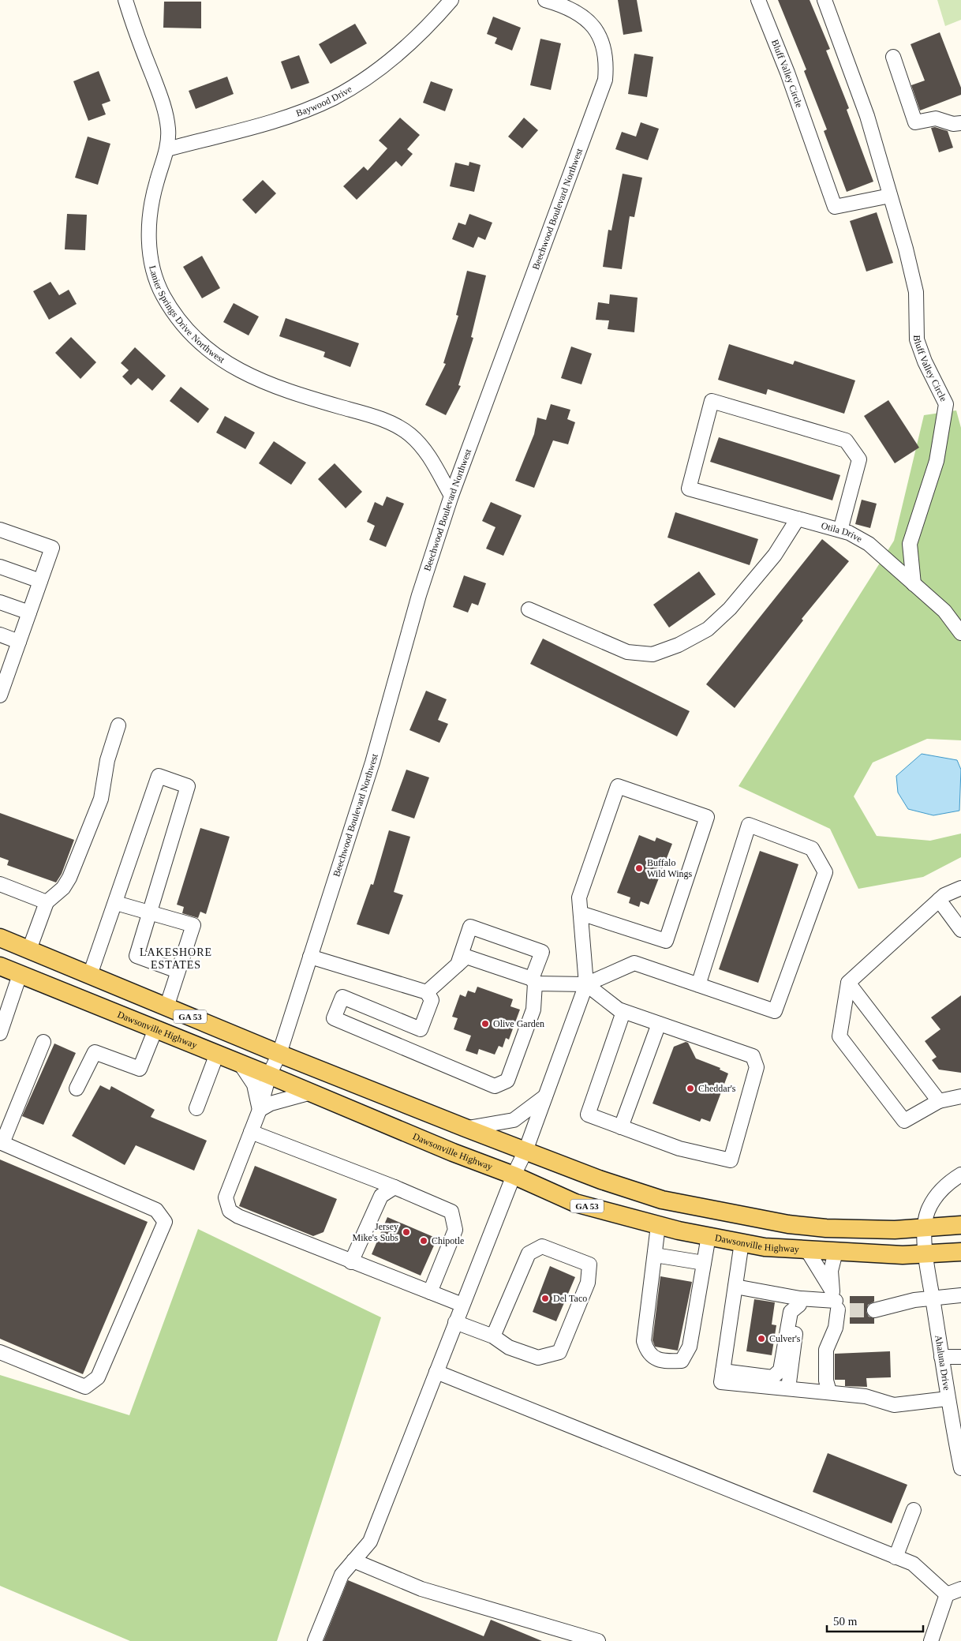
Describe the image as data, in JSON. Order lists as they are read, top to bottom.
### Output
{
  "streets": {
    "main road": ["GA 53", "Dawsonville Highway"],
    "street": [
      "Bluff Valley Circle",
      "Baywood Drive",
      "Beechwood Boulevard Northwest",
      "Lanier Springs Drive Northwest",
      "Otila Drive",
      "Ahaluna Drive"
    ]
  },
  "crossings": [
    ["Bluff Valley Circle", "Otila Drive"],
    ["Baywood Drive", "Lanier Springs Drive Northwest"],
    ["Beechwood Boulevard Northwest", "Lanier Springs Drive Northwest"],
    ["Beechwood Boulevard Northwest", "GA 53"],
    ["Beechwood Boulevard Northwest", "Dawsonville Highway"],
    ["GA 53", "Dawsonville Highway"],
    ["GA 53", "Ahaluna Drive"],
    ["Dawsonville Highway", "Ahaluna Drive"]
  ],
  "districts": ["LAKESHORE ESTATES"],
  "places": [
    "Buffalo Wild Wings",
    "Olive Garden",
    "Cheddar's",
    "Jersey Mike's Subs",
    "Chipotle",
    "Del Taco",
    "Culver's"
  ],
  "scale_bar": "50 m"
}
